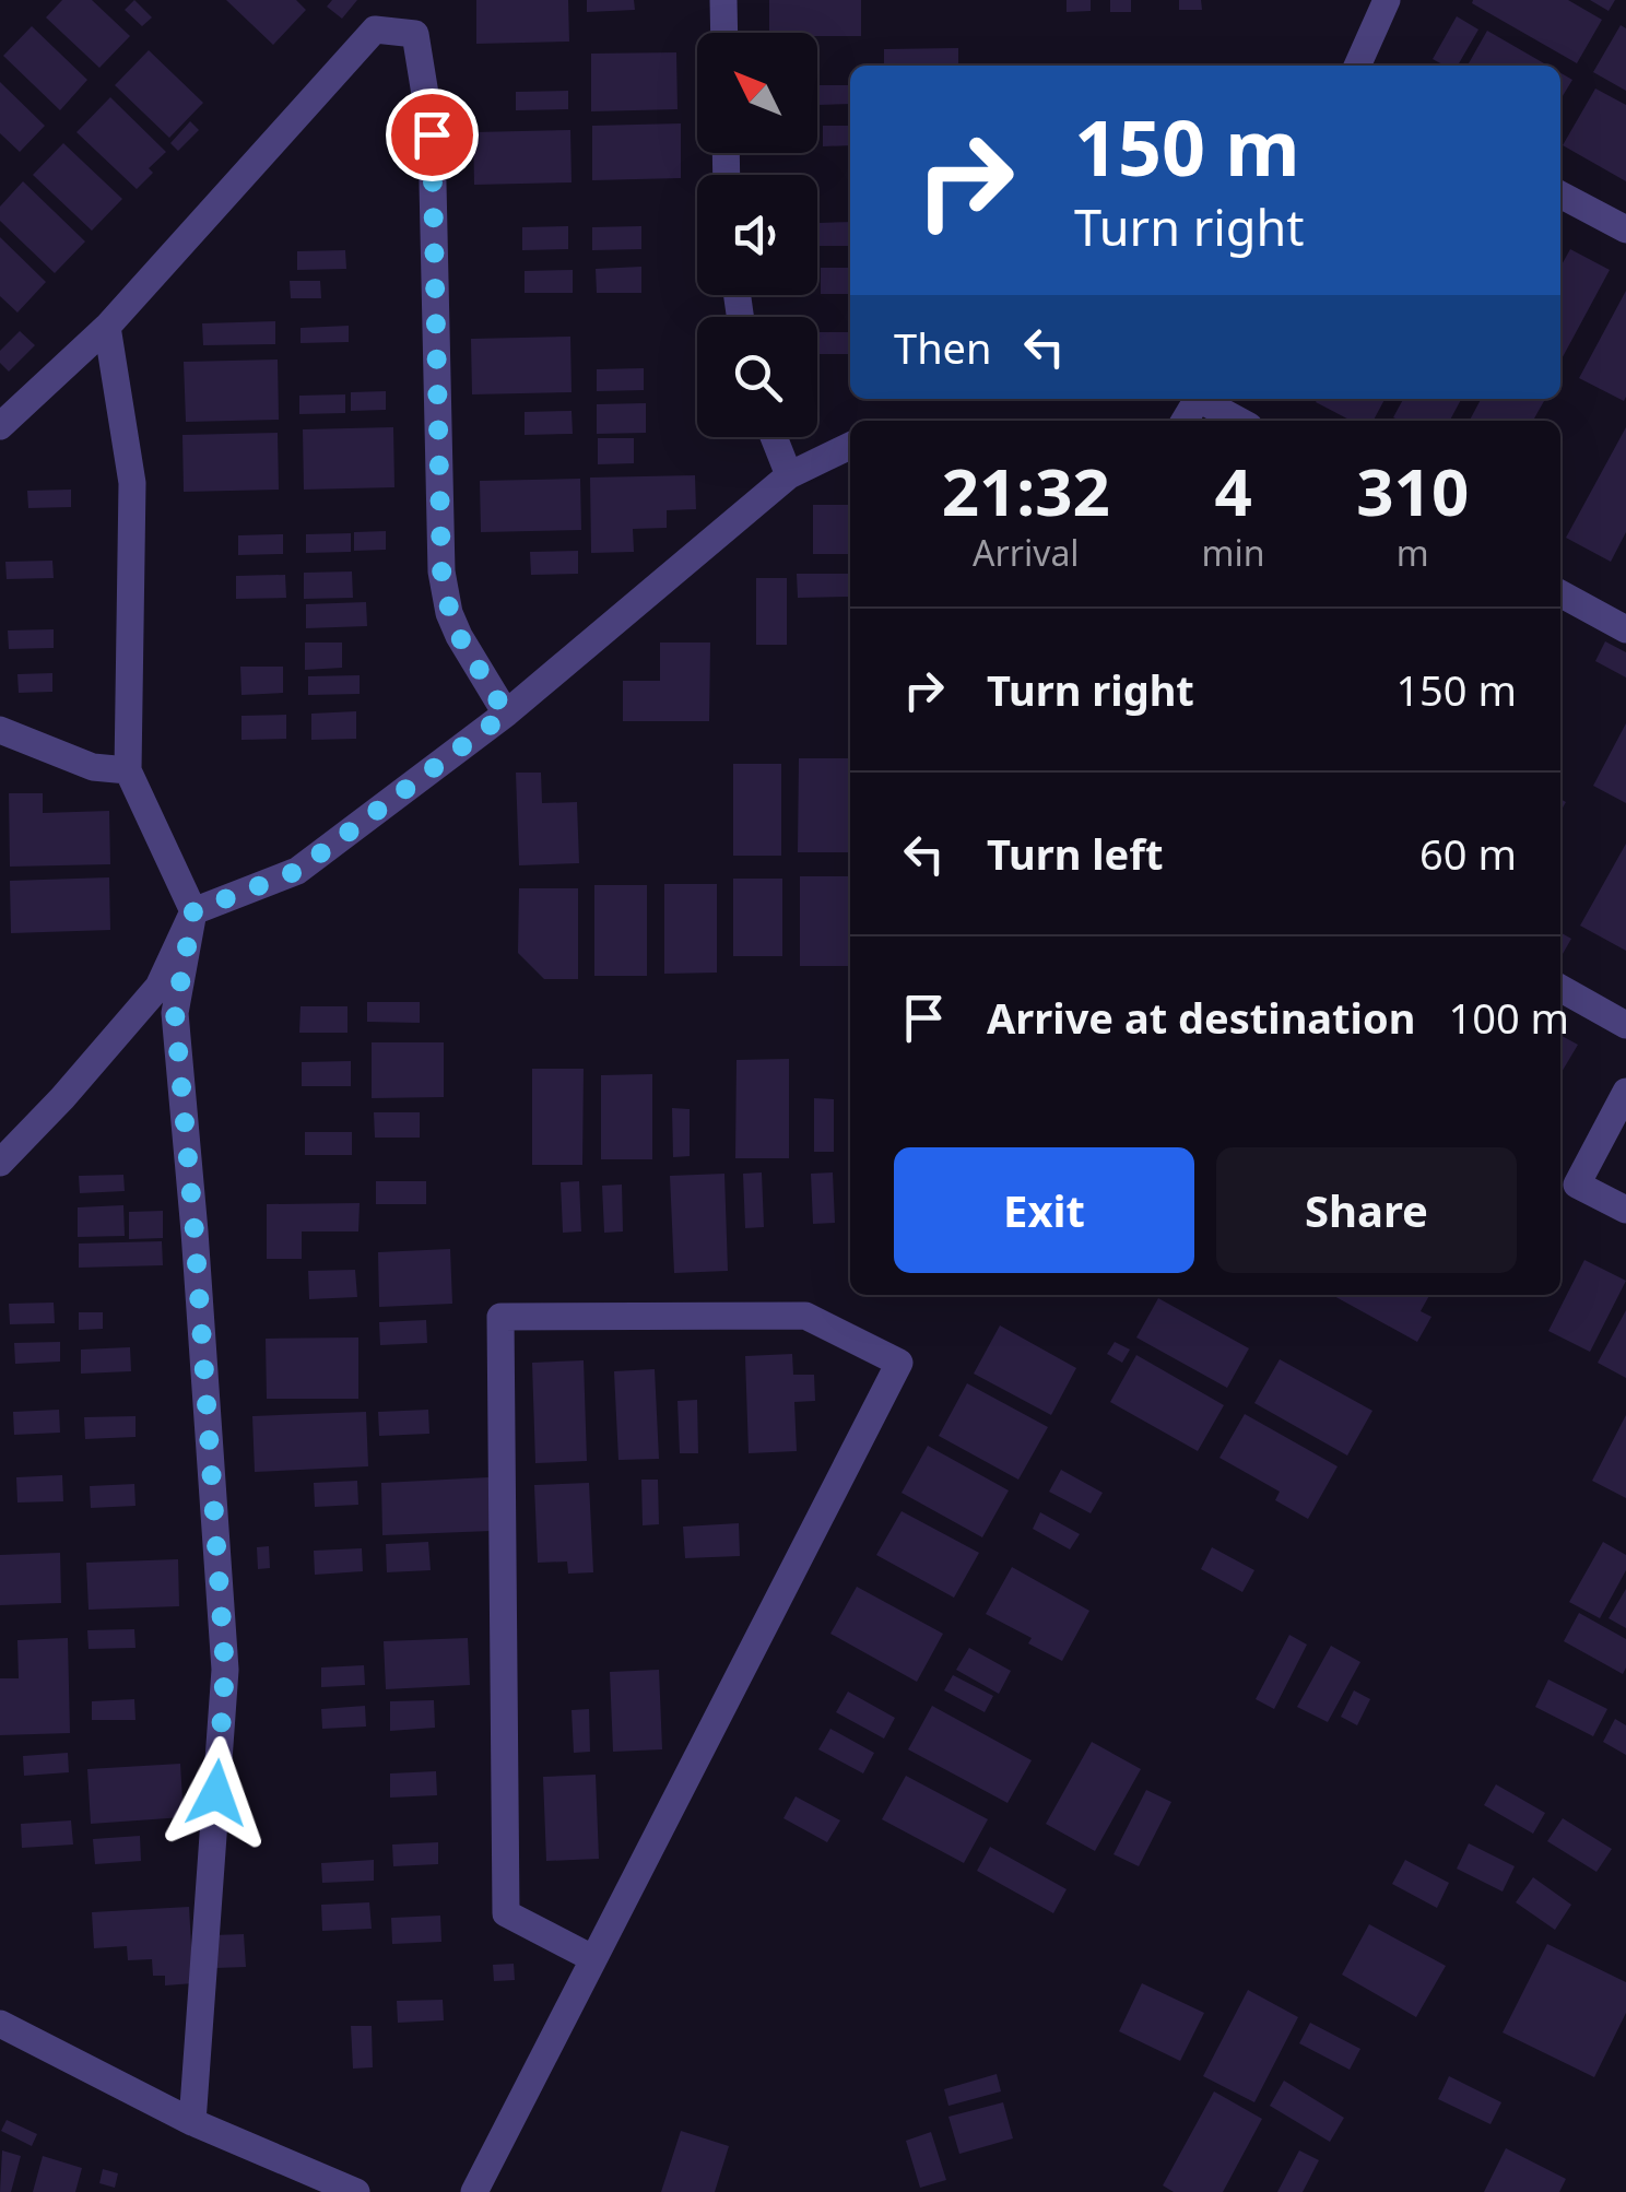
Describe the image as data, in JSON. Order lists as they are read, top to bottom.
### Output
{
  "north": "top left",
  "page": {
    "turn": ["150 m", "Turn right"],
    "then": "Then",
    "eta": [
      "21:32",
      "Arrival",
      "4",
      "min",
      "310",
      "m"
    ],
    "list": [
      {
        "name": "Turn right",
        "value": "150 m"
      },
      {
        "name": "Turn left",
        "value": "60 m"
      },
      {
        "name": "Arrive at destination",
        "value": "100 m"
      }
    ],
    "buttons": ["Exit", "Share"]
  }
}
